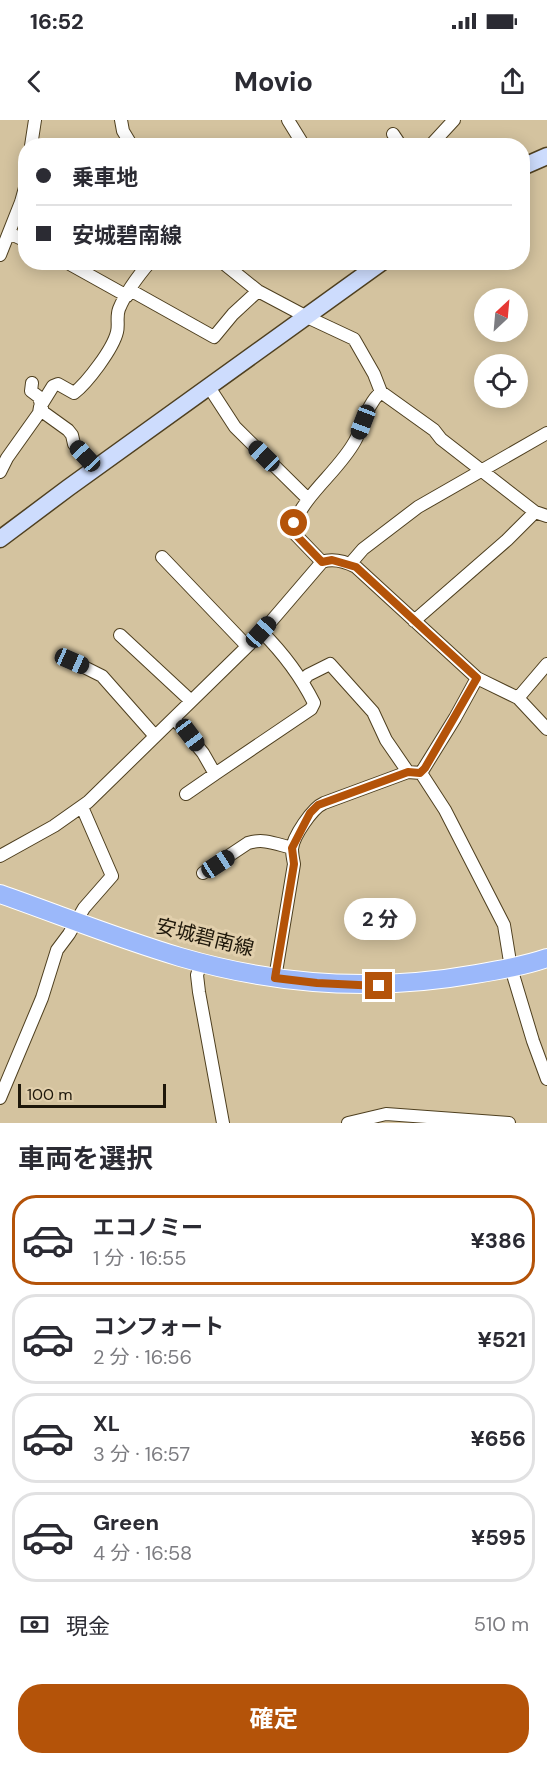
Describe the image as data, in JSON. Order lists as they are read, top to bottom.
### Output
{
  "streets": {
    "main road": ["安城碧南線"]
  },
  "scale_bar": "100 m",
  "north": "top right",
  "page": {
    "status": "16:52",
    "header": "Movio",
    "banner": ["乗車地", "安城碧南線"],
    "bubble": "2 分",
    "scale": "100 m",
    "heading": "車両を選択",
    "list": [
      {
        "name": "エコノミー",
        "note": "1 分 · 16:55",
        "value": "¥386"
      },
      {
        "name": "コンフォート",
        "note": "2 分 · 16:56",
        "value": "¥521"
      },
      {
        "name": "XL",
        "note": "3 分 · 16:57",
        "value": "¥656"
      },
      {
        "name": "Green",
        "note": "4 分 · 16:58",
        "value": "¥595"
      }
    ],
    "pay": ["現金", "510 m"],
    "buttons": "確定"
  }
}
